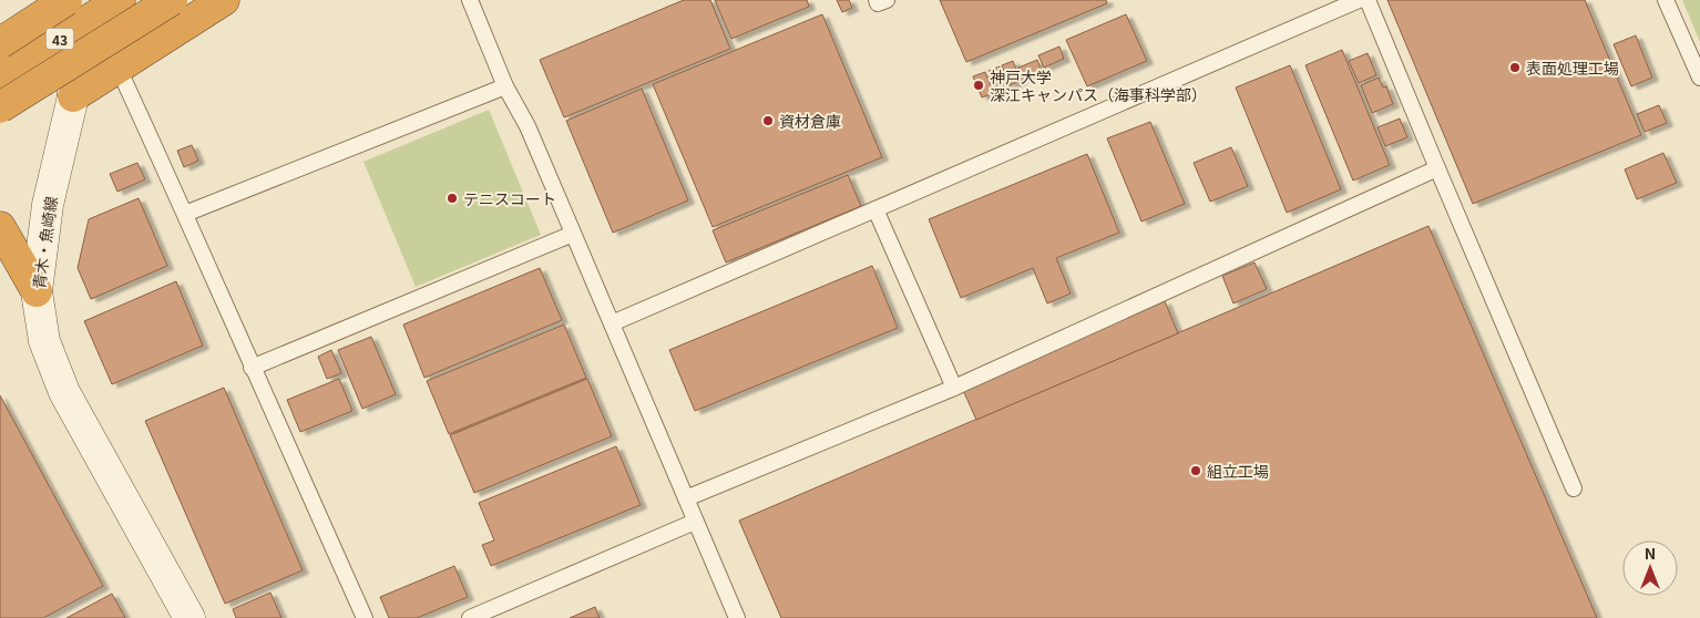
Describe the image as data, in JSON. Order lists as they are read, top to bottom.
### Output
{
  "streets": {
    "highway": ["43"],
    "street": ["青木・魚崎線"]
  },
  "crossings": [
    ["43", "青木・魚崎線"]
  ],
  "places": [
    "表面処理工場",
    "神戸大学 深江キャンパス（海事科学部）",
    "資材倉庫",
    "テニスコート",
    "組立工場"
  ],
  "north": "top"
}
